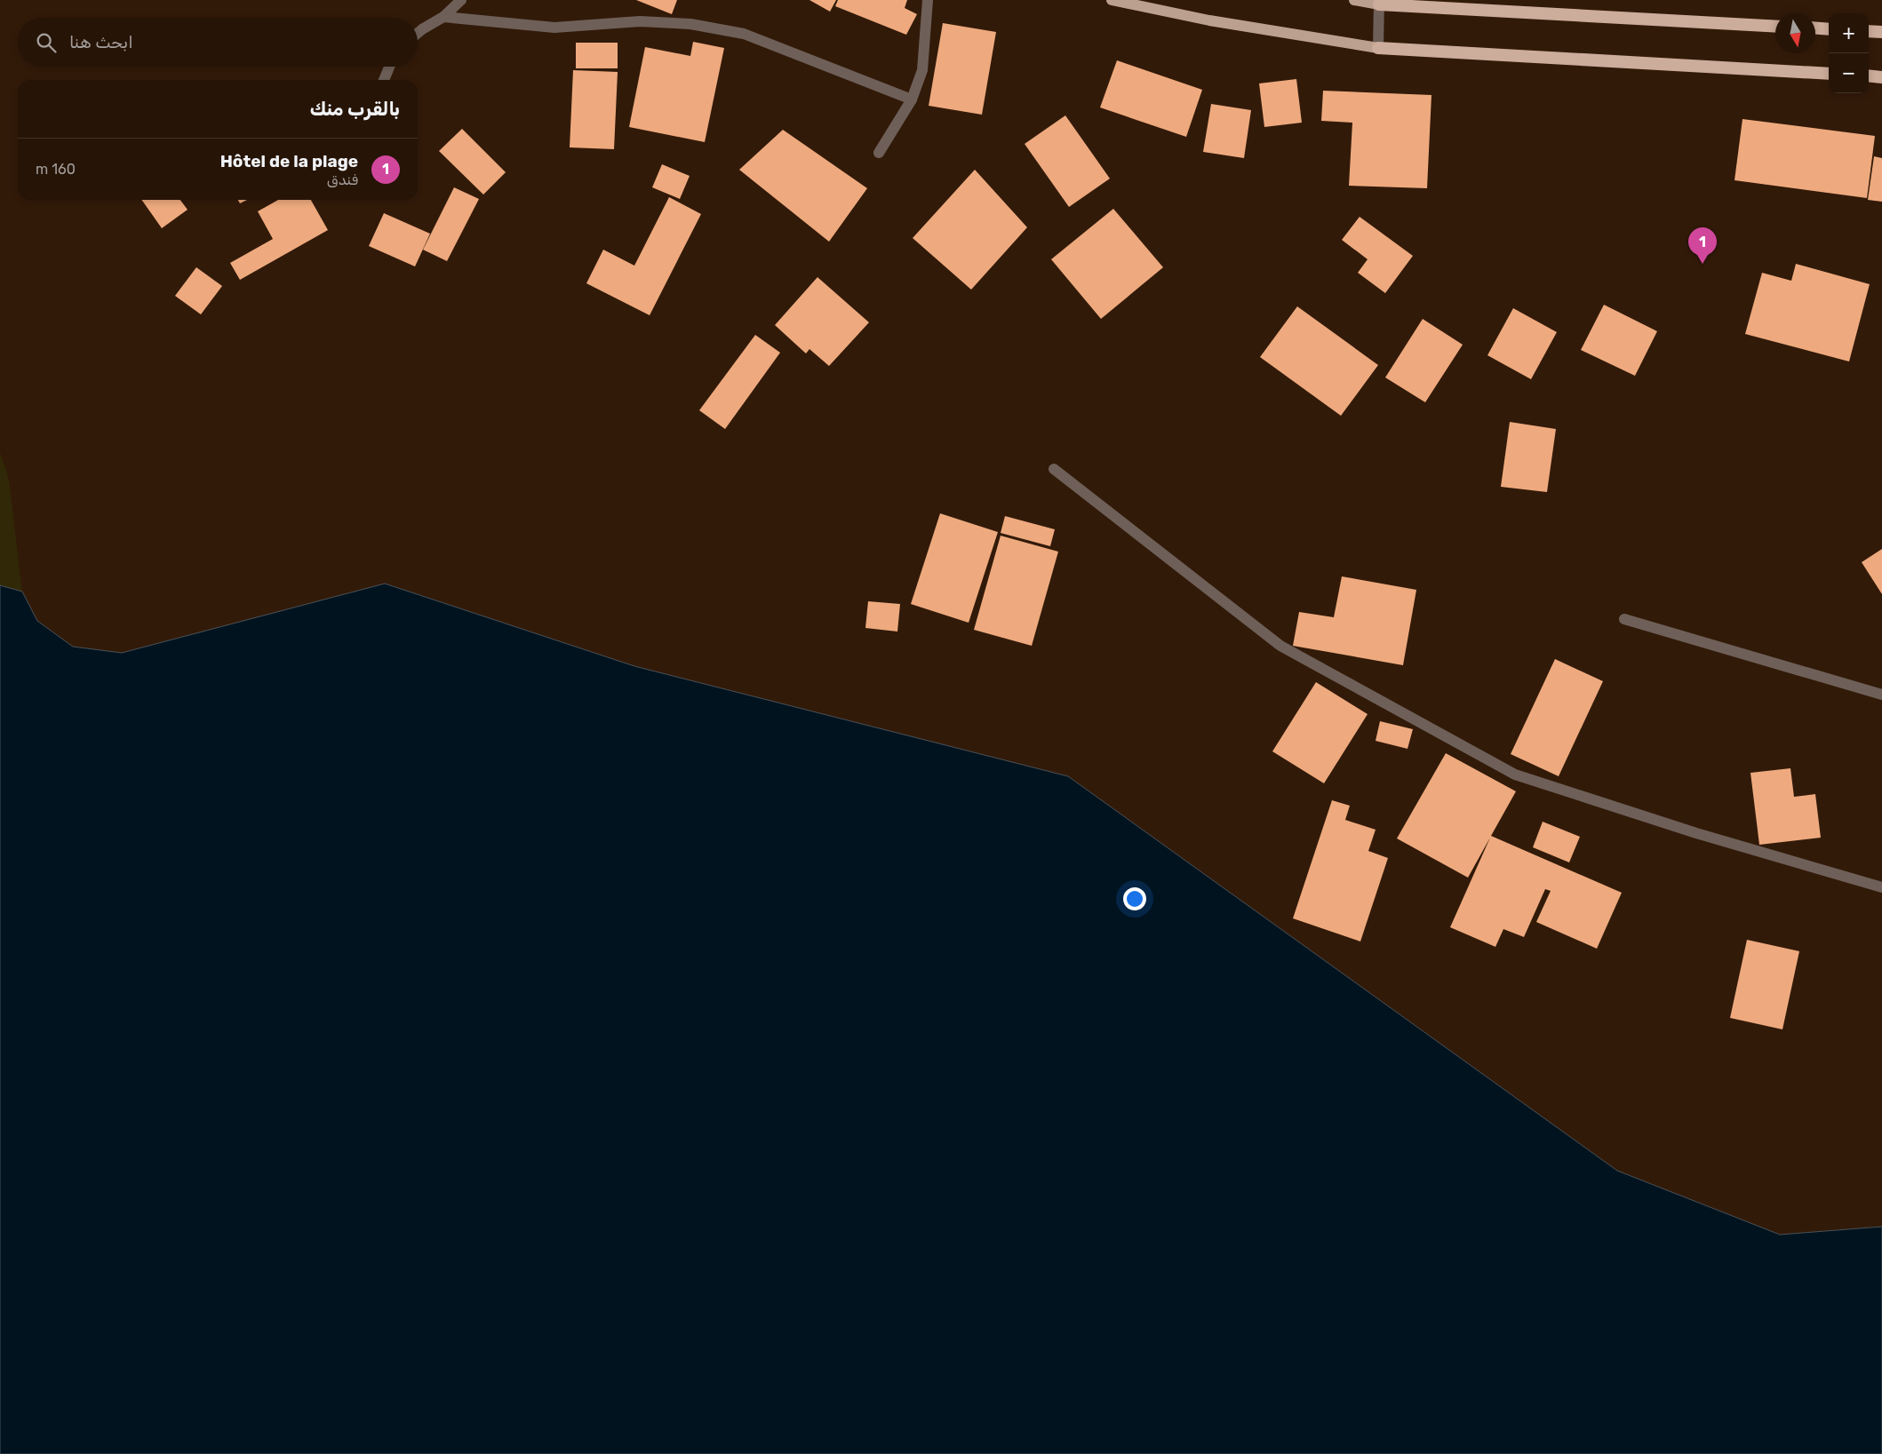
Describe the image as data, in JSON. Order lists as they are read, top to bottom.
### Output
{
  "north": "bottom",
  "page": {
    "map_buttons": ["+", "−"],
    "search": "ابحث هنا",
    "heading": "بالقرب منك",
    "list": [
      {
        "mark": "1",
        "name": "Hôtel de la plage",
        "note": "فندق",
        "value": "160 m"
      }
    ],
    "pins": "1"
  }
}
